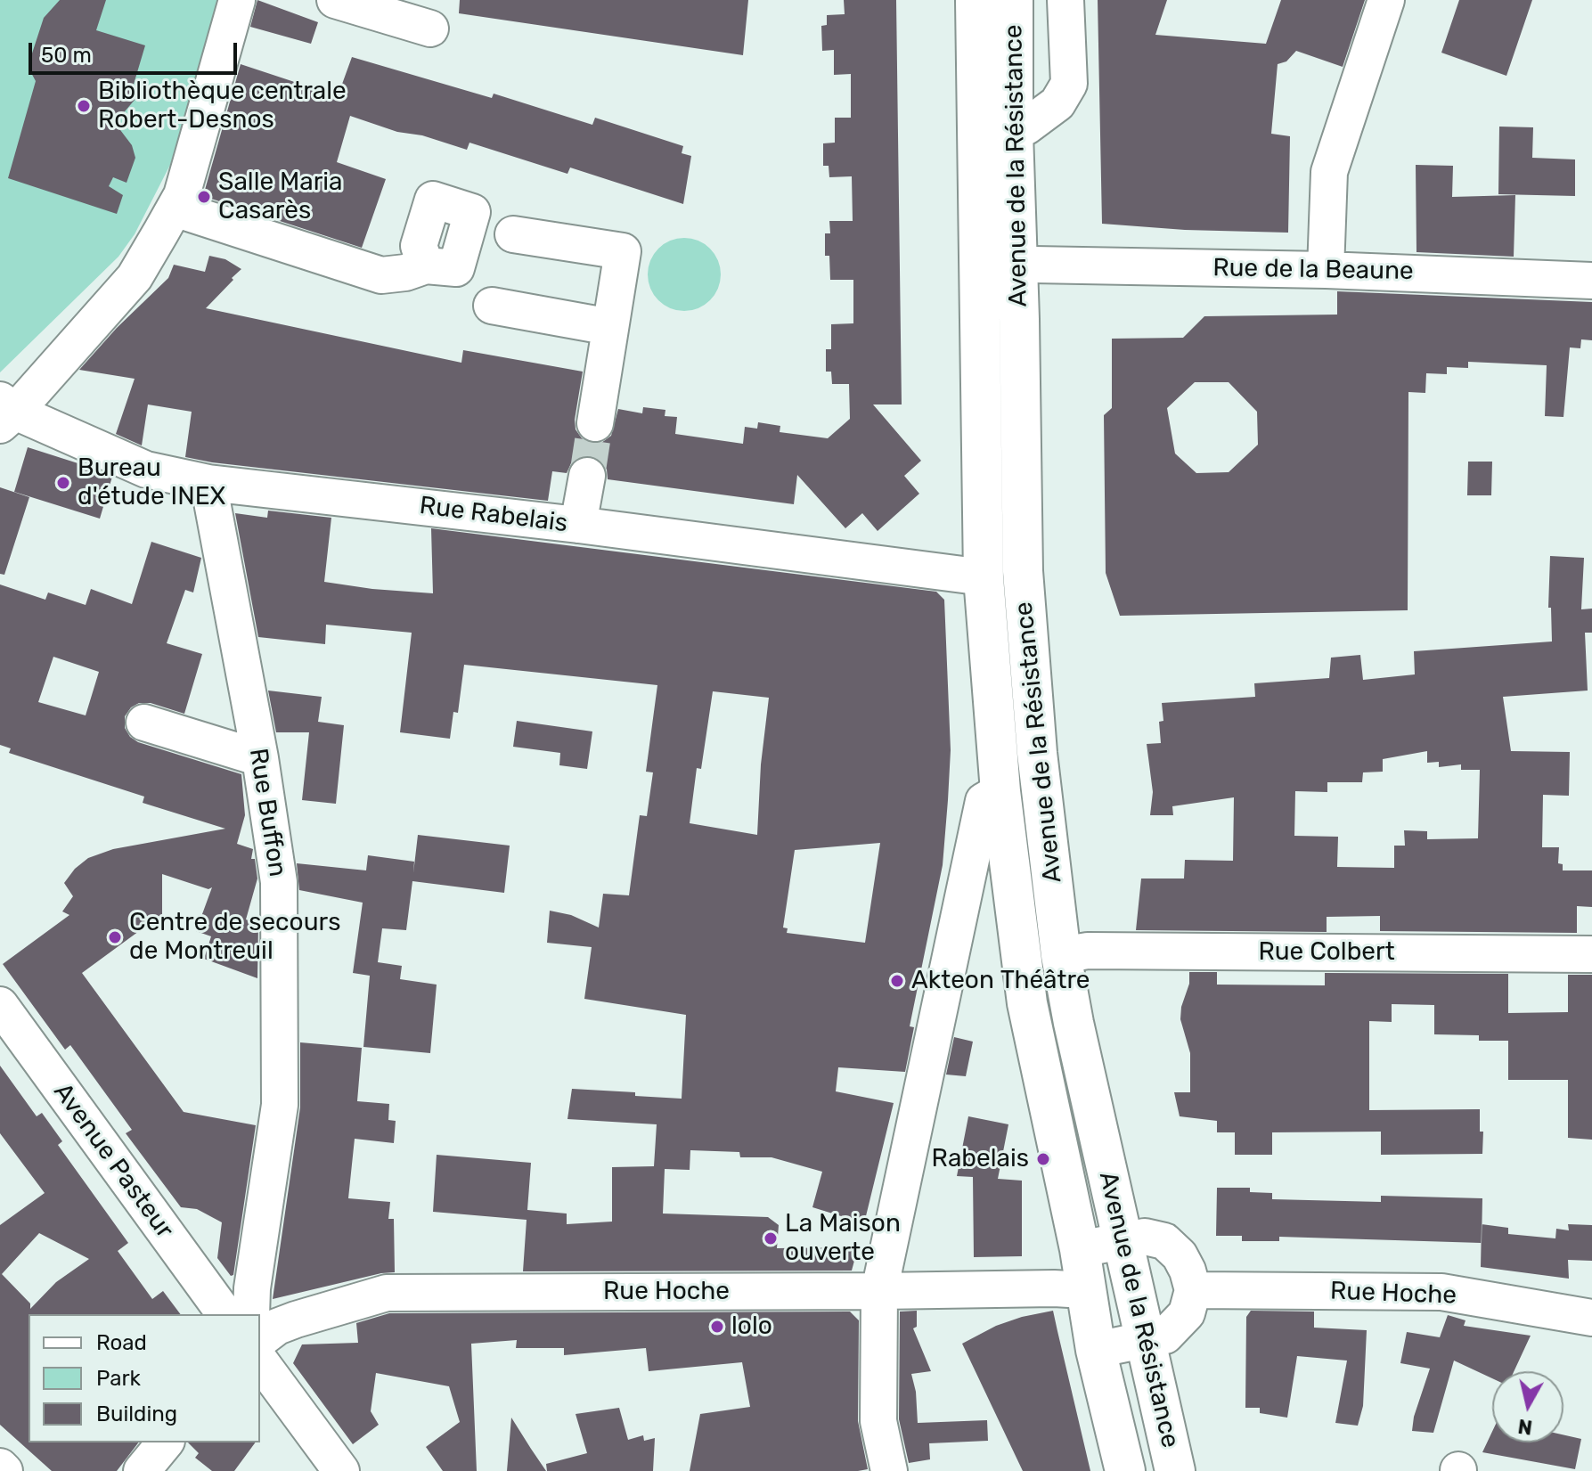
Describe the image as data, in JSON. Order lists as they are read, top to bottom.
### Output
{
  "streets": {
    "main road": ["Avenue de la Résistance"],
    "street": [
      "Rue de la Beaune",
      "Rue Rabelais",
      "Rue Buffon",
      "Rue Colbert",
      "Avenue Pasteur",
      "Rue Hoche"
    ]
  },
  "crossings": [
    ["Avenue de la Résistance", "Rue Rabelais"],
    ["Avenue de la Résistance", "Rue Colbert"],
    ["Avenue de la Résistance", "Rue Hoche"],
    ["Rue Rabelais", "Rue Buffon"]
  ],
  "places": [
    "Bibliothèque centrale Robert-Desnos",
    "Salle Maria Casarès",
    "Bureau d'étude INEX",
    "Centre de secours de Montreuil",
    "Akteon Théâtre",
    "Rabelais",
    "La Maison ouverte",
    "lolo"
  ],
  "legend": ["Road", "Park", "Building"],
  "scale_bar": "50 m",
  "north": "bottom"
}
